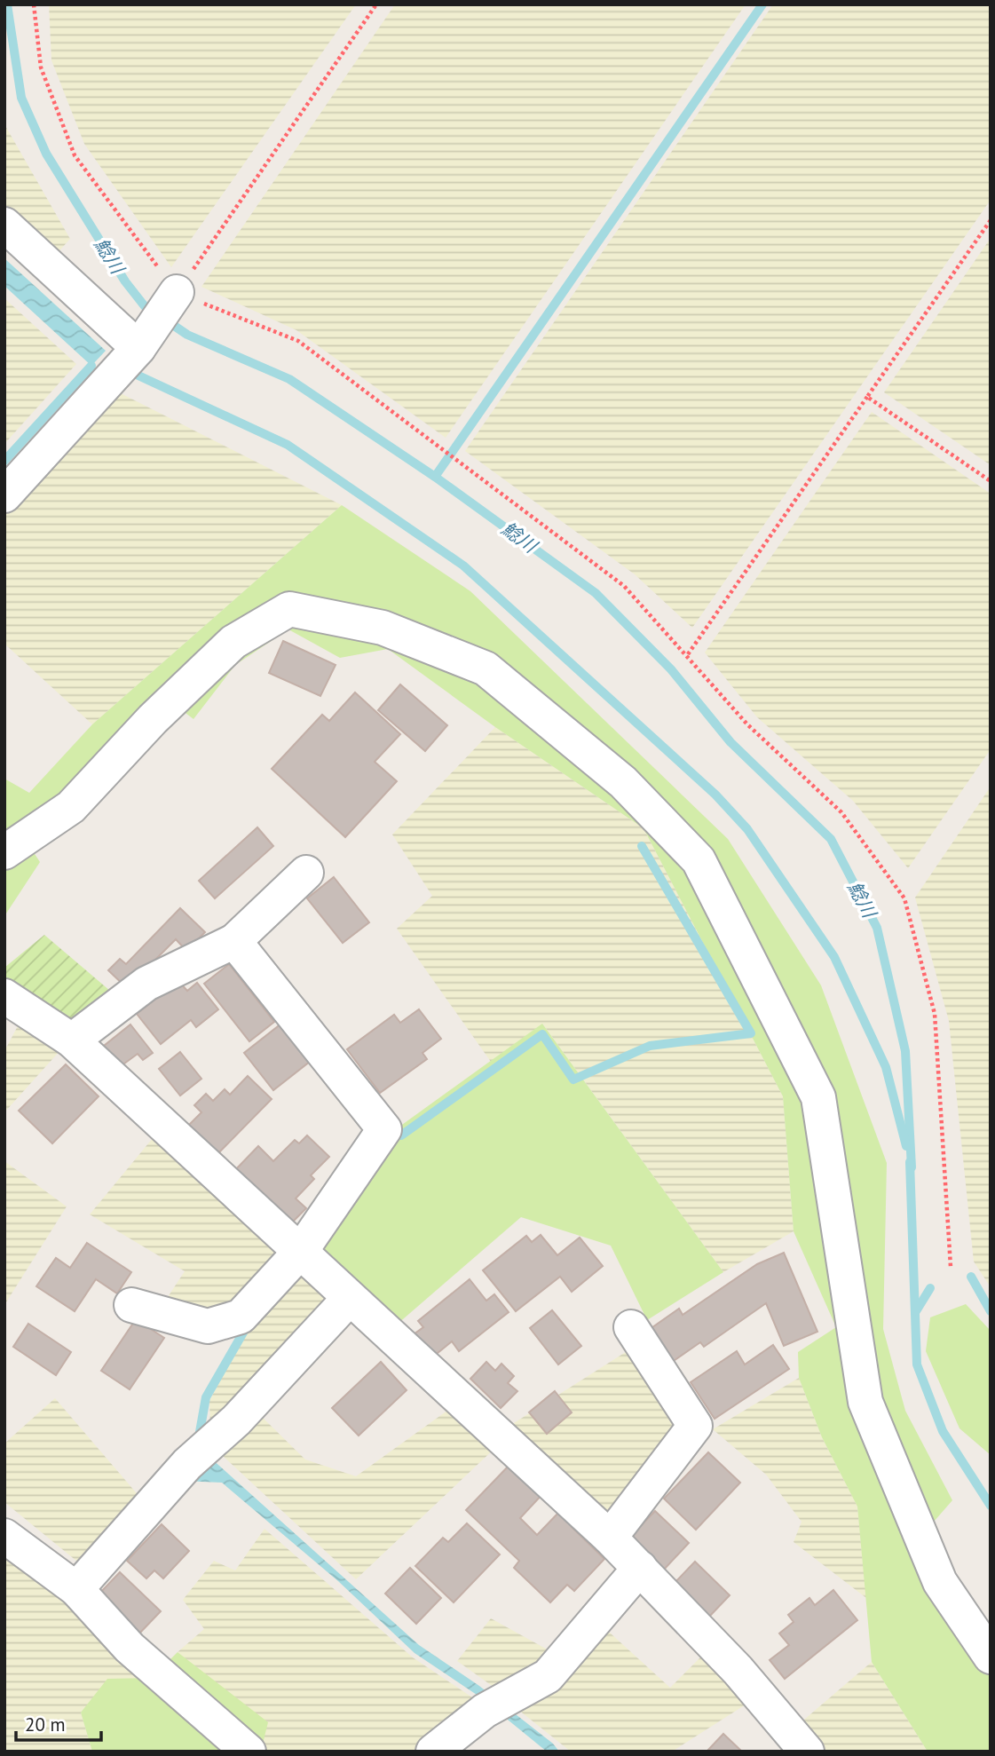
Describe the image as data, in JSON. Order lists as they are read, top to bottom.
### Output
{
  "water": ["鯰川"],
  "scale_bar": "20 m"
}
